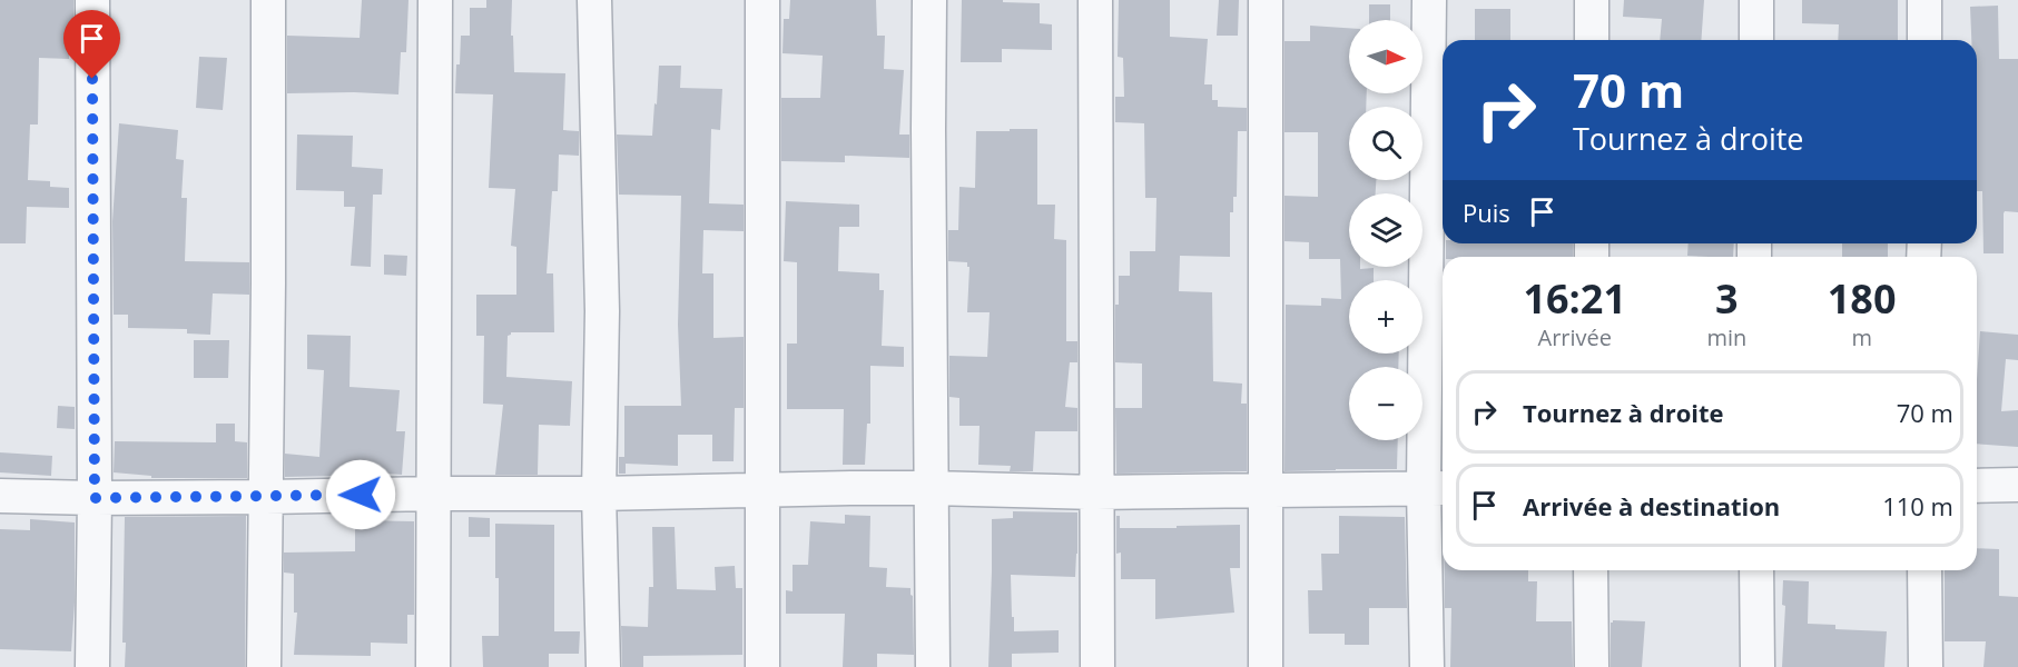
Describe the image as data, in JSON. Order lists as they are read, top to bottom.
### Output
{
  "north": "right",
  "page": {
    "map_buttons": ["+", "−"],
    "turn": ["70 m", "Tournez à droite"],
    "then": "Puis",
    "eta": [
      "16:21",
      "Arrivée",
      "3",
      "min",
      "180",
      "m"
    ],
    "list": [
      {
        "name": "Tournez à droite",
        "value": "70 m"
      },
      {
        "name": "Arrivée à destination",
        "value": "110 m"
      }
    ]
  }
}
